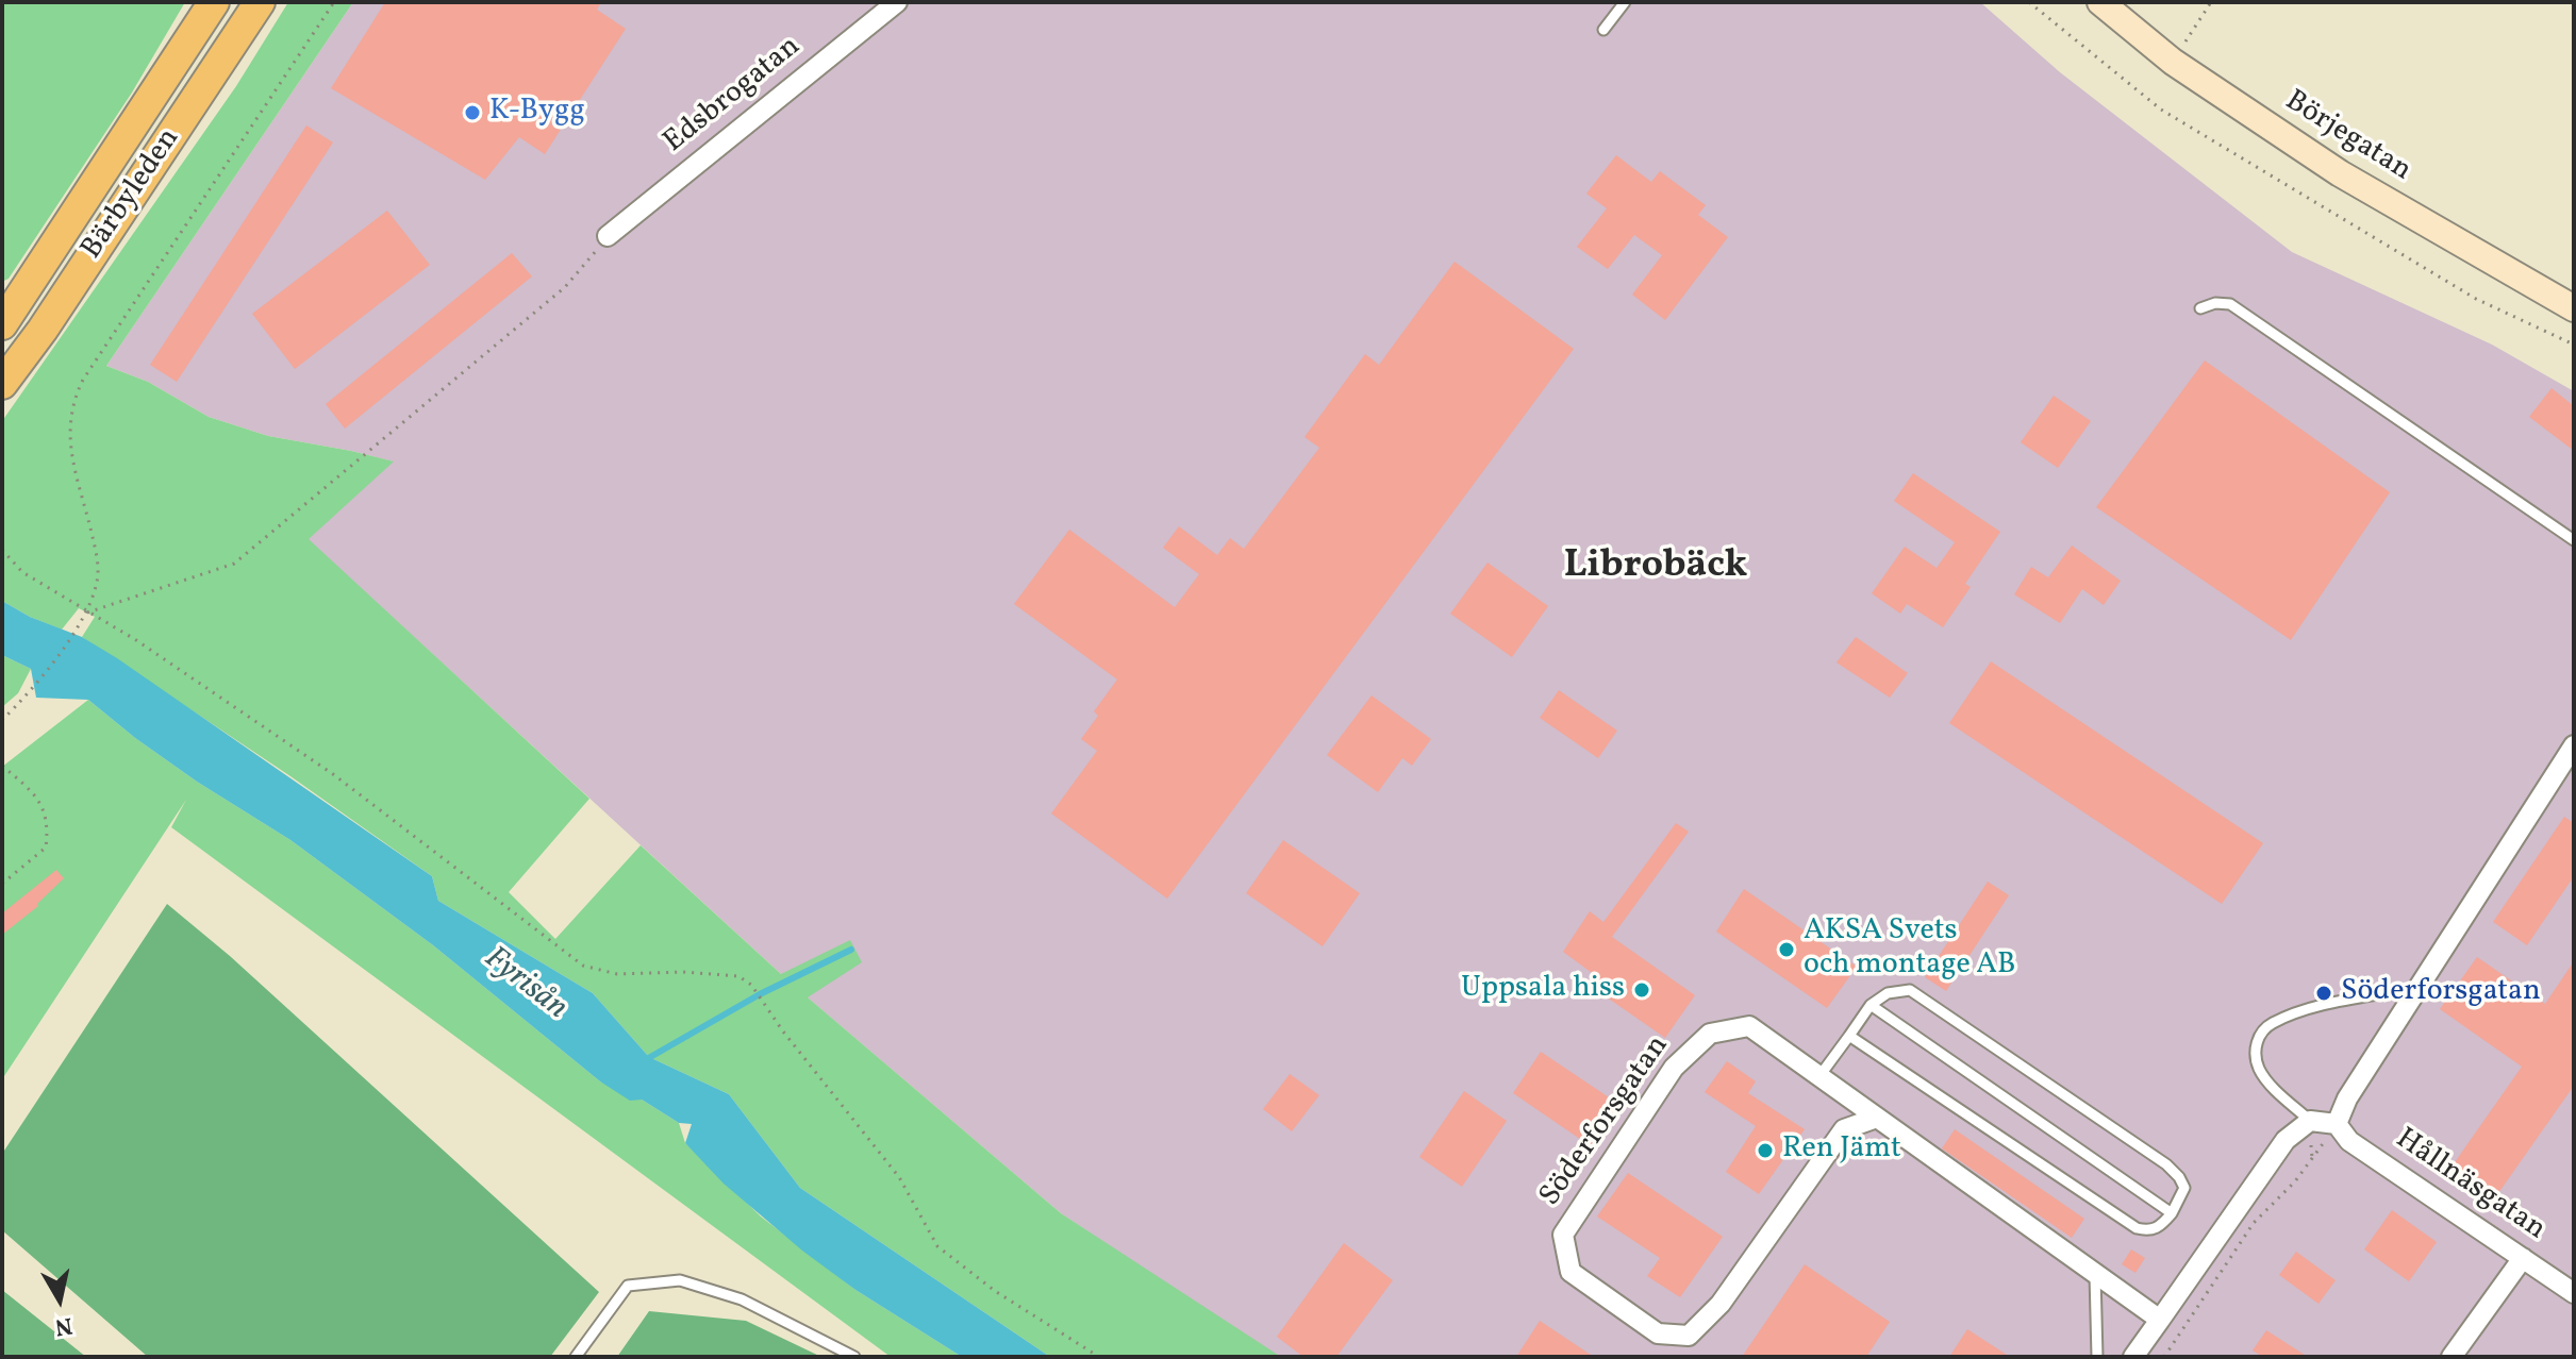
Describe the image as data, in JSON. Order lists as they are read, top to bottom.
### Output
{
  "streets": {
    "main road": ["Börjegatan", "Bärbyleden"],
    "street": ["Edsbrogatan", "Söderforsgatan", "Hållnäsgatan"]
  },
  "districts": ["Librobäck"],
  "water": ["Fyrisån"],
  "places": [
    "K-Bygg",
    "AKSA Svets och montage AB",
    "Uppsala hiss",
    "Söderforsgatan",
    "Ren Jämt"
  ],
  "north": "bottom"
}
